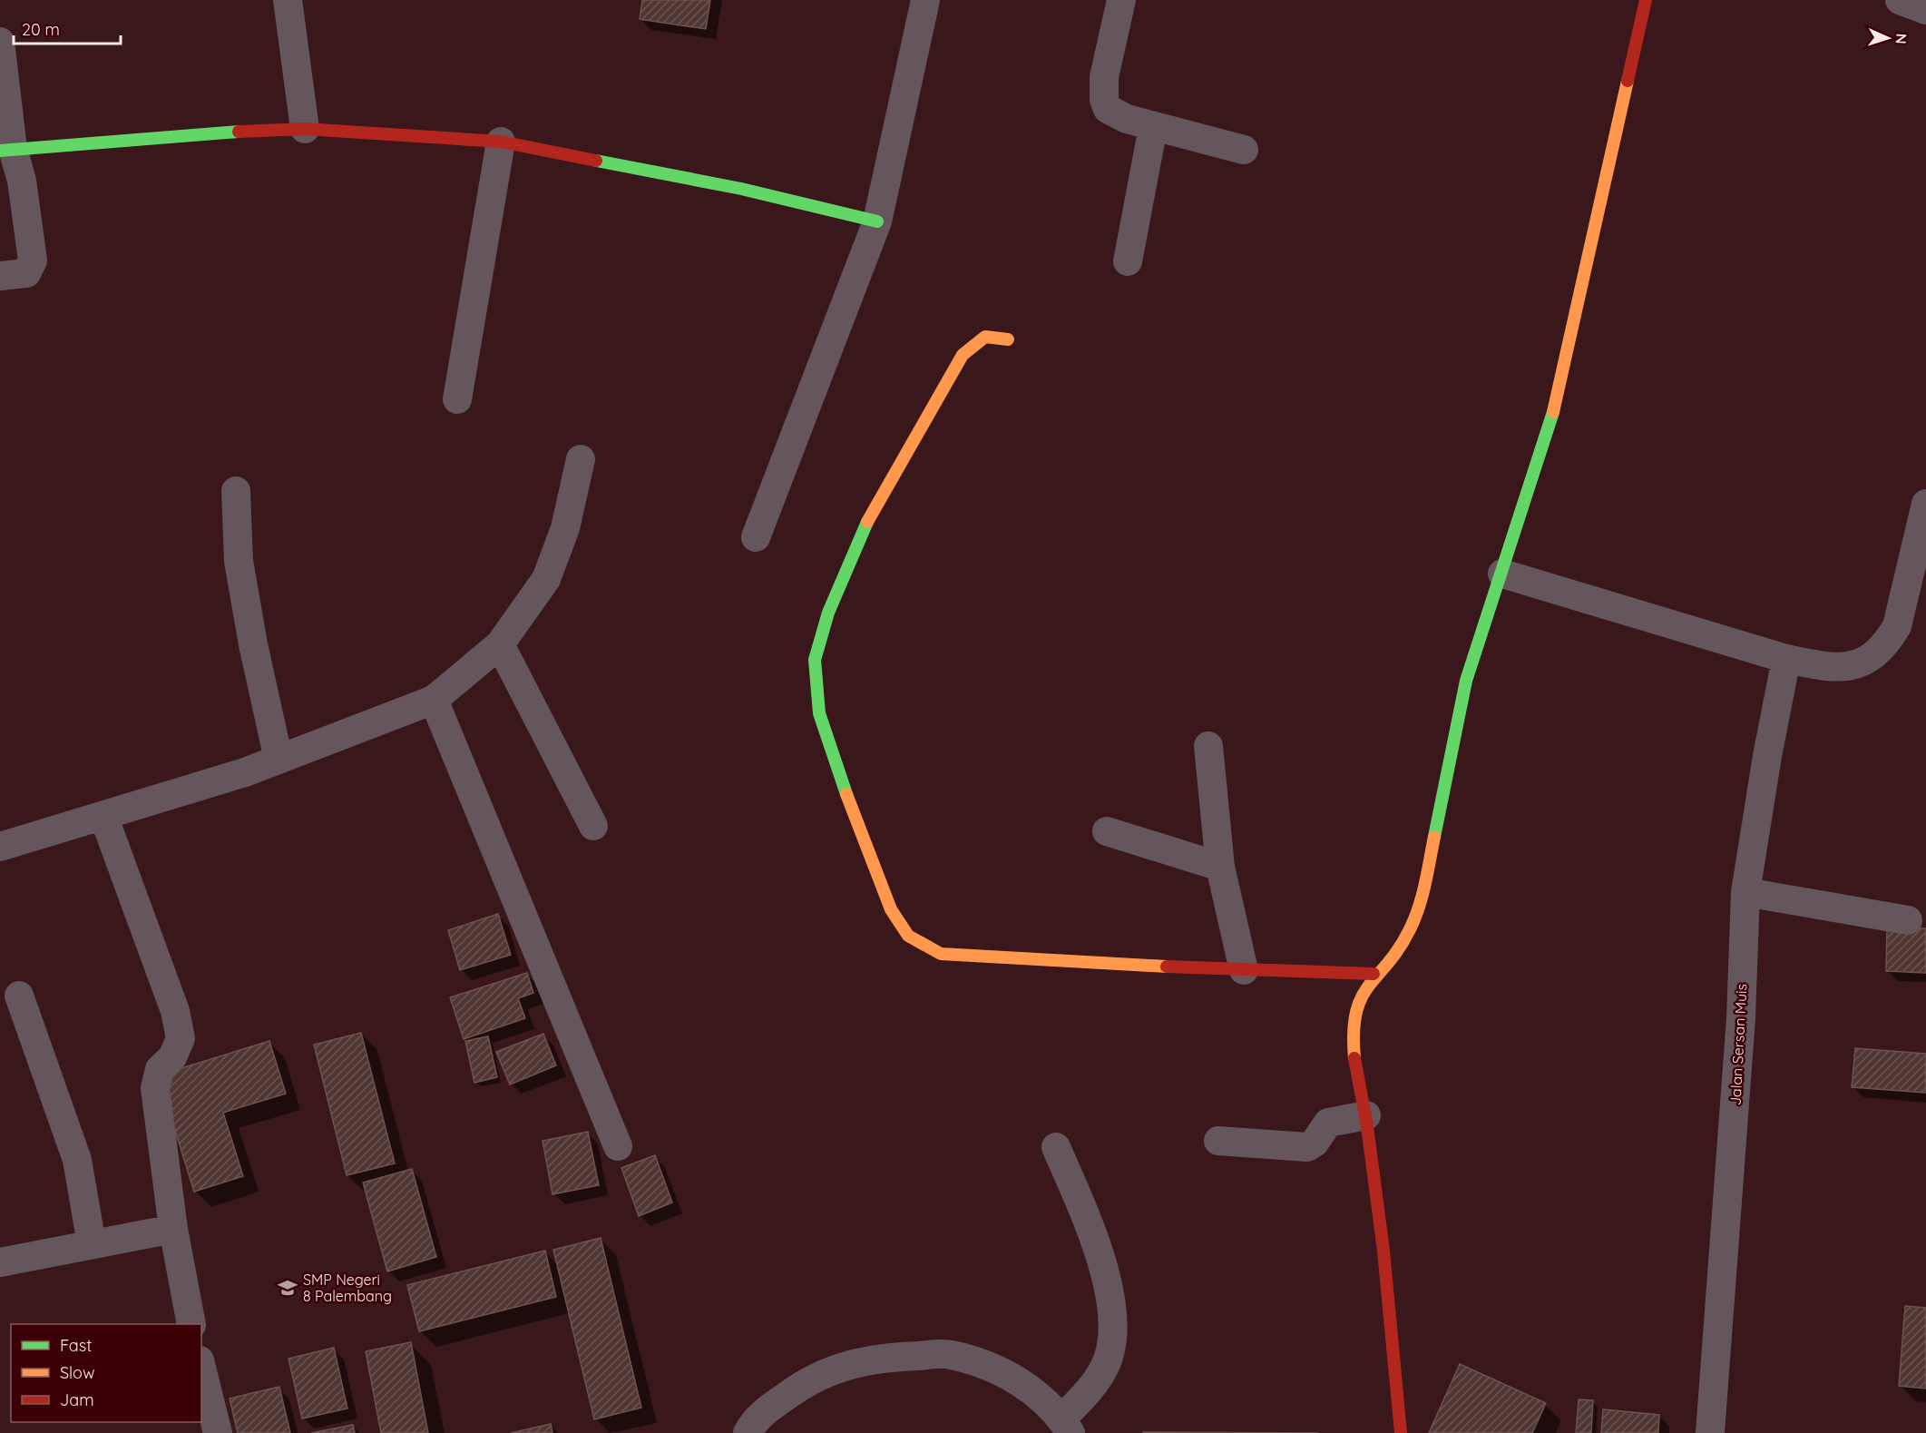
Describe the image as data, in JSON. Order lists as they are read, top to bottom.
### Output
{
  "streets": {
    "street": ["Jalan Sersan Muis"]
  },
  "places": {
    "school or university": ["SMP Negeri 8 Palembang"]
  },
  "legend": ["Fast", "Slow", "Jam"],
  "scale_bar": "20 m",
  "north": "right"
}
